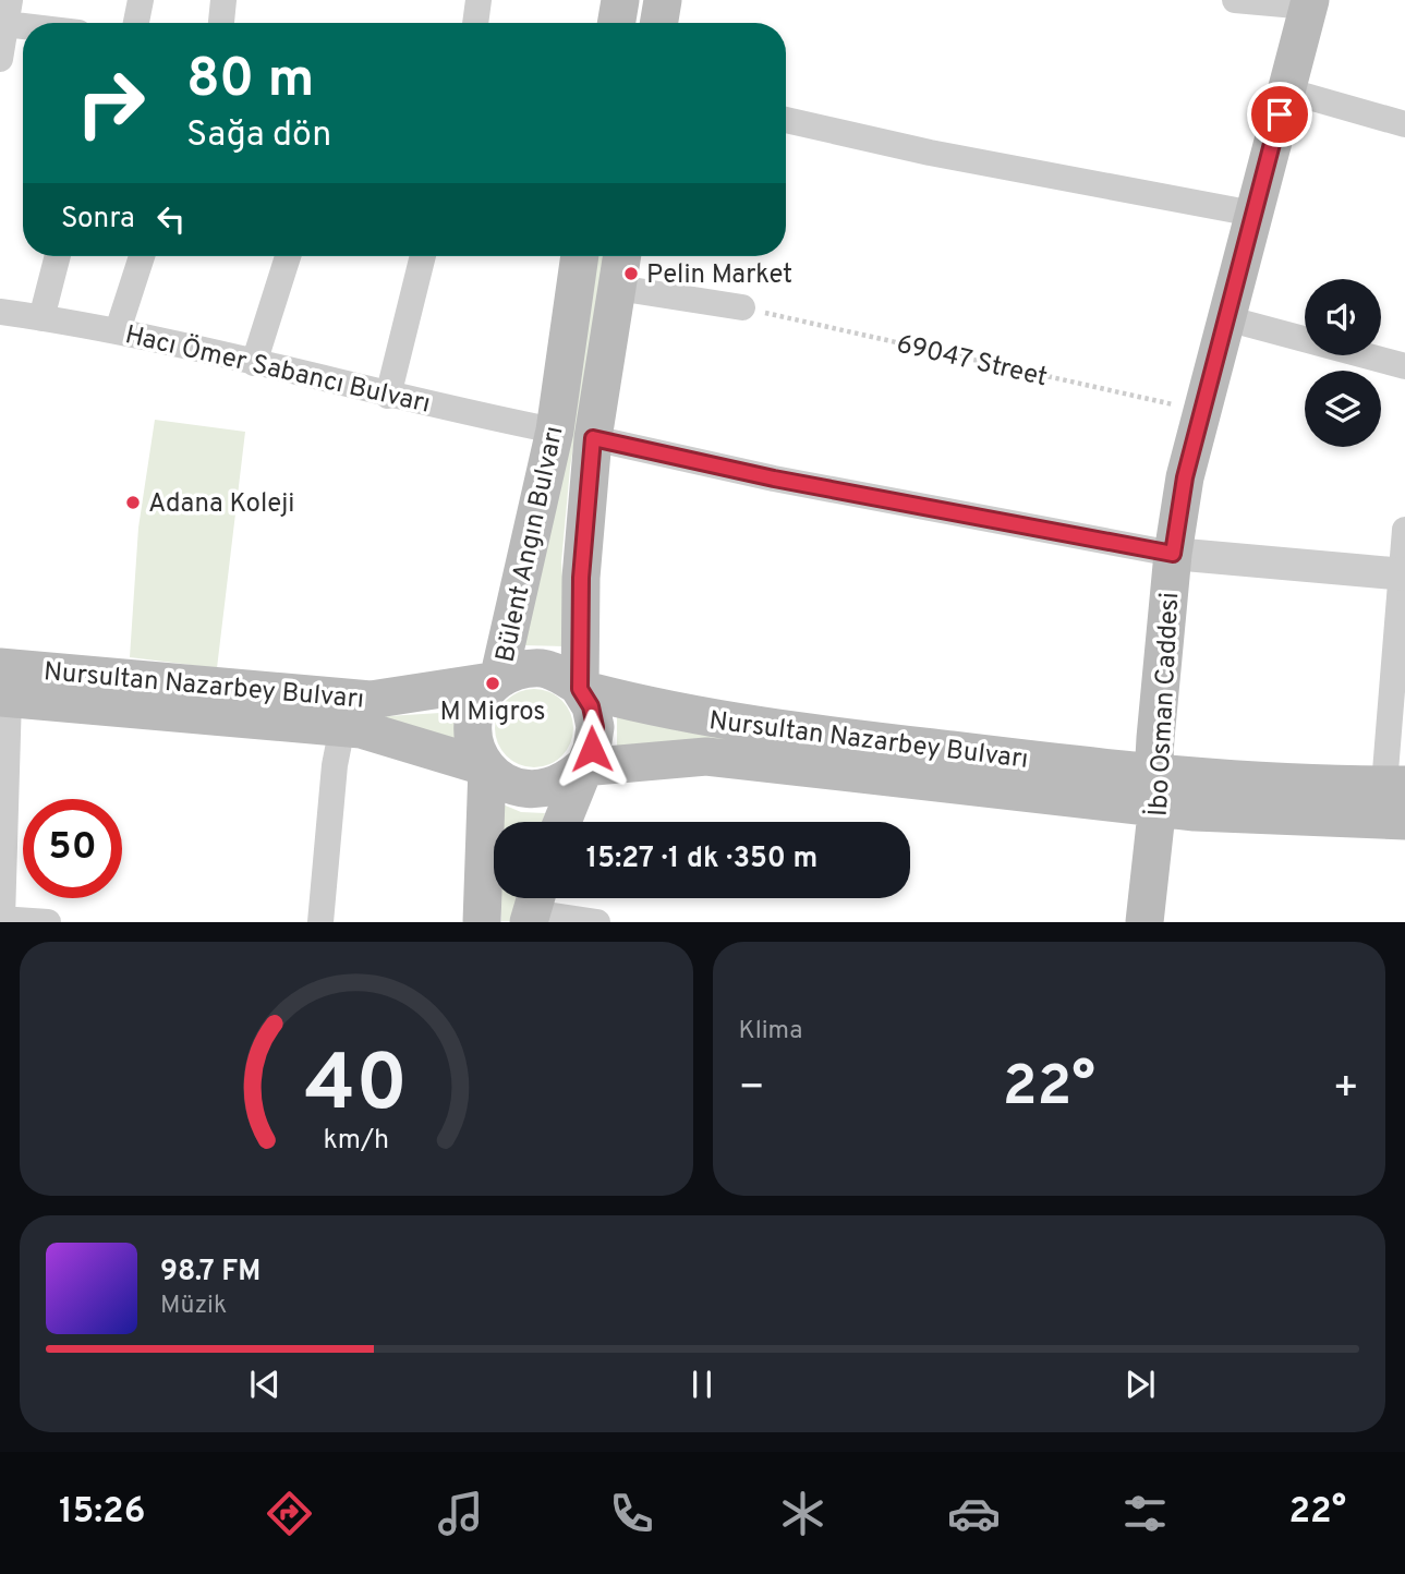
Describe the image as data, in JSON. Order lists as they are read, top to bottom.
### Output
{
  "streets": {
    "main road": ["Bülent Angın Bulvarı", "Nursultan Nazarbey Bulvarı", "İbo Osman Caddesi"],
    "street": ["Hacı Ömer Sabancı Bulvarı"],
    "path": ["69047 Street"]
  },
  "crossings": [
    ["69047 Street", "İbo Osman Caddesi"],
    ["Hacı Ömer Sabancı Bulvarı", "Bülent Angın Bulvarı"],
    ["Bülent Angın Bulvarı", "Nursultan Nazarbey Bulvarı"],
    ["Nursultan Nazarbey Bulvarı", "İbo Osman Caddesi"]
  ],
  "places": ["Pelin Market", "Adana Koleji", "M Migros"],
  "page": {
    "turn": ["80 m", "Sağa dön"],
    "then": "Sonra",
    "limit": "50",
    "trip": "15:27 · 1 dk · 350 m",
    "tile": "Klima",
    "heat": ["−", "22°", "+"],
    "song": ["98.7 FM", "Müzik"],
    "tabs": ["15:26", "22°"],
    "gauge": ["40", "km/h"]
  }
}
